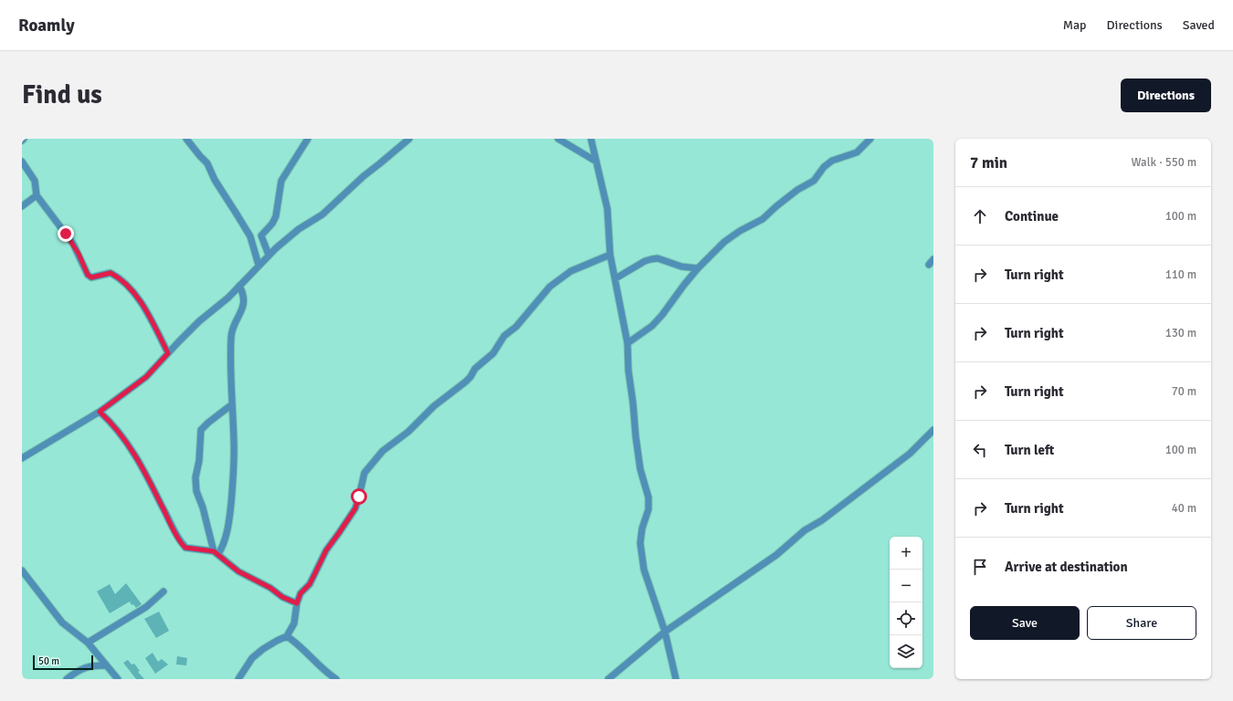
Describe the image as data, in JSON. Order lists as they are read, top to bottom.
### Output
{
  "scale_bar": "50 m",
  "page": {
    "header": "Roamly",
    "nav": ["Map", "Directions", "Saved"],
    "buttons": [
      "Directions",
      ["Save", "Share"]
    ],
    "title": "Find us",
    "heading": ["7 min", "Walk · 550 m"],
    "list": [
      ["Continue", "100 m"],
      ["Turn right", "110 m"],
      ["Turn right", "130 m"],
      ["Turn right", "70 m"],
      ["Turn left", "100 m"],
      ["Turn right", "40 m"],
      "Arrive at destination"
    ],
    "map_buttons": ["+", "−"],
    "scale": "50 m"
  }
}
